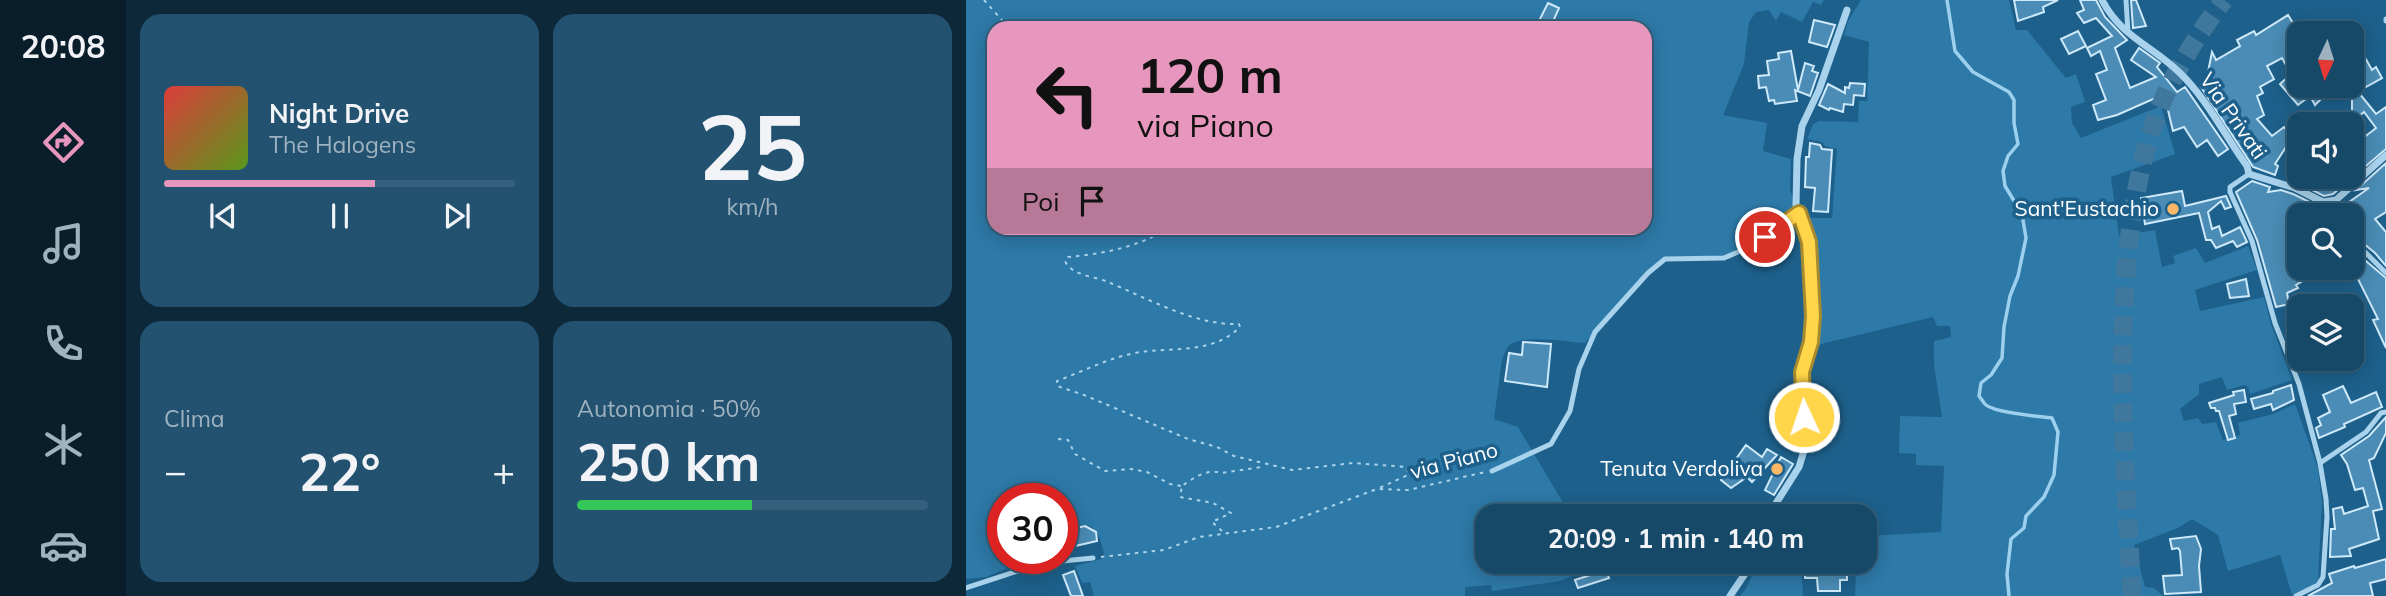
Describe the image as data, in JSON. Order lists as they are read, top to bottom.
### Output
{
  "streets": {
    "street": ["Via Privati"],
    "lane": ["via Piano"]
  },
  "places": ["Sant'Eustachio", "Tenuta Verdoliva"],
  "north": "bottom",
  "page": {
    "tabs": "20:08",
    "tile": [
      ["25", "km/h"],
      "Clima",
      ["Autonomia · 50%", "250 km"]
    ],
    "turn": ["120 m", "via Piano"],
    "song": ["Night Drive", "The Halogens"],
    "then": "Poi",
    "heat": ["−", "22°", "+"],
    "limit": "30",
    "trip": "20:09 · 1 min · 140 m"
  }
}
